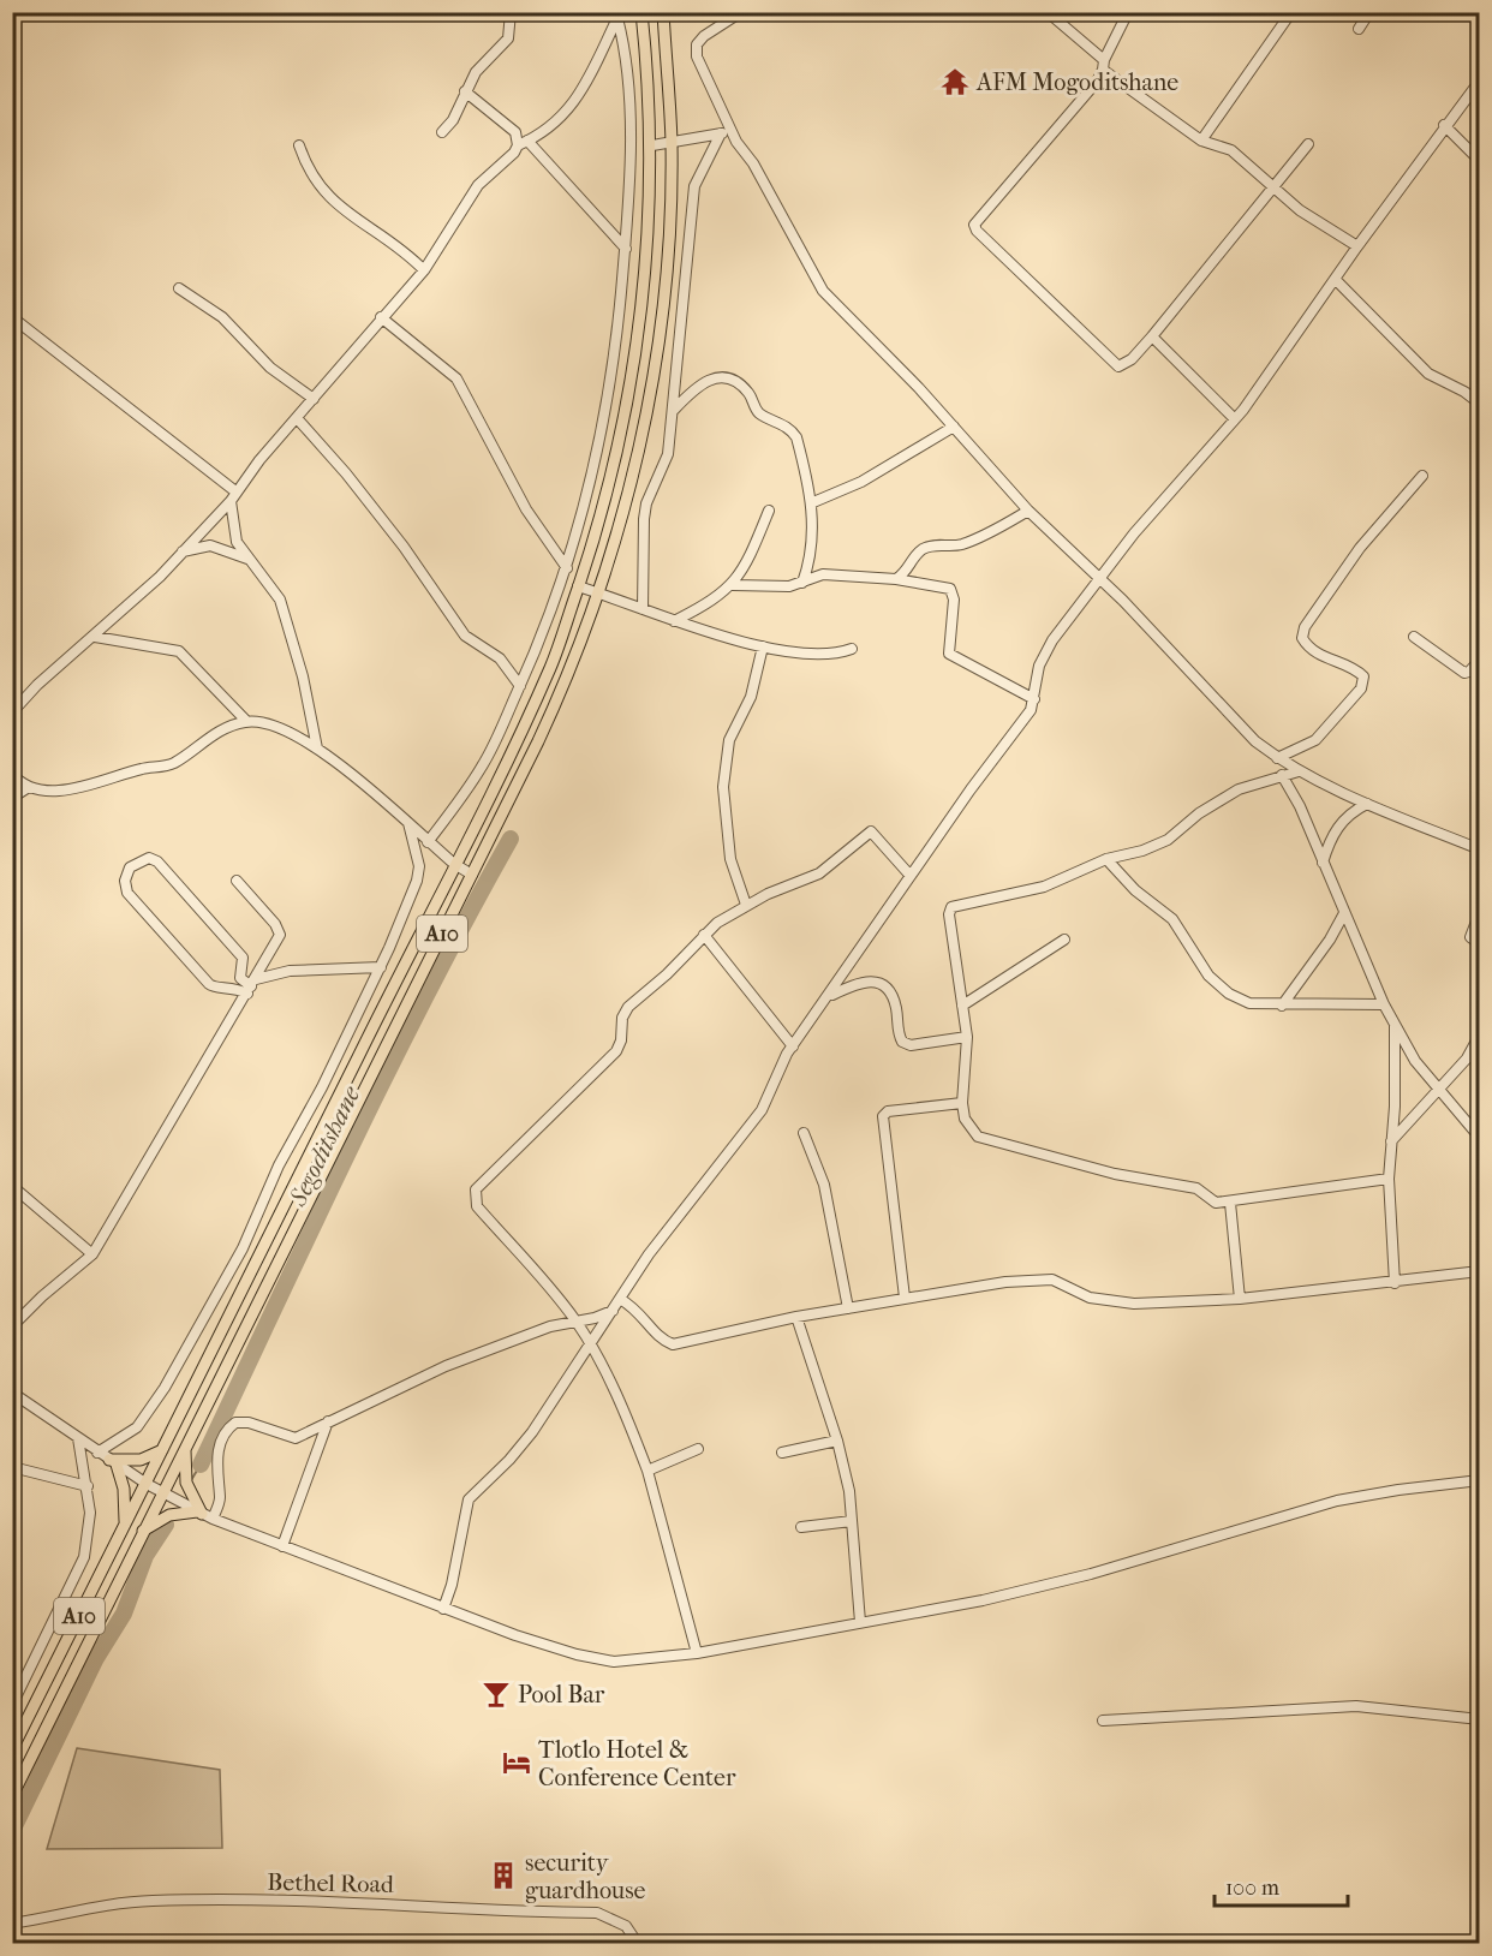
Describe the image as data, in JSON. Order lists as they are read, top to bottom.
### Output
{
  "streets": {
    "main road": ["A10"],
    "street": ["Bethel Road"]
  },
  "water": ["Segoditshane"],
  "places": {
    "temple": ["AFM Mogoditshane"],
    "bar": ["Pool Bar"],
    "hotel": ["Tlotlo Hotel & Conference Center"],
    "building": ["security guardhouse"]
  },
  "scale_bar": "100 m"
}
